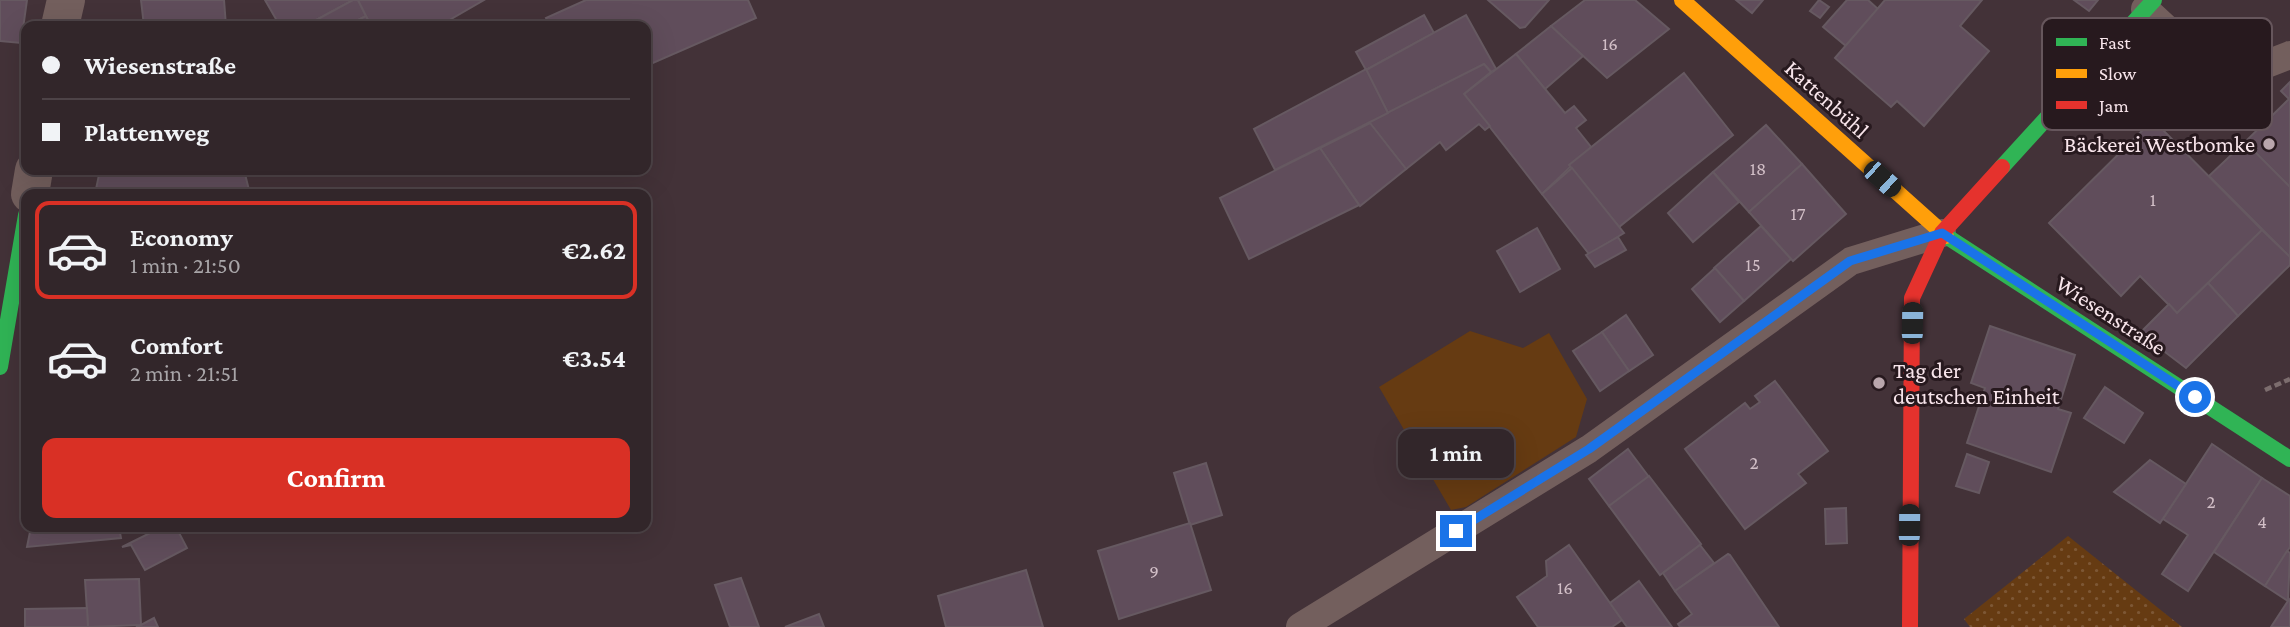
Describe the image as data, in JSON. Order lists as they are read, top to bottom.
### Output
{
  "streets": {
    "street": ["Kattenbühl", "Wiesenstraße"]
  },
  "crossings": [
    ["Kattenbühl", "Wiesenstraße"]
  ],
  "places": ["Bäckerei Westbomke", "Tag der deutschen Einheit"],
  "house_numbers": [
    "16",
    "18",
    "1",
    "17",
    "15",
    "2",
    "2",
    "4",
    "9",
    "16"
  ],
  "legend": ["Fast", "Slow", "Jam"],
  "page": {
    "banner": ["Wiesenstraße", "Plattenweg"],
    "list": [
      {
        "name": "Economy",
        "note": "1 min · 21:50",
        "value": "€2.62"
      },
      {
        "name": "Comfort",
        "note": "2 min · 21:51",
        "value": "€3.54"
      }
    ],
    "buttons": "Confirm",
    "bubble": "1 min"
  }
}
